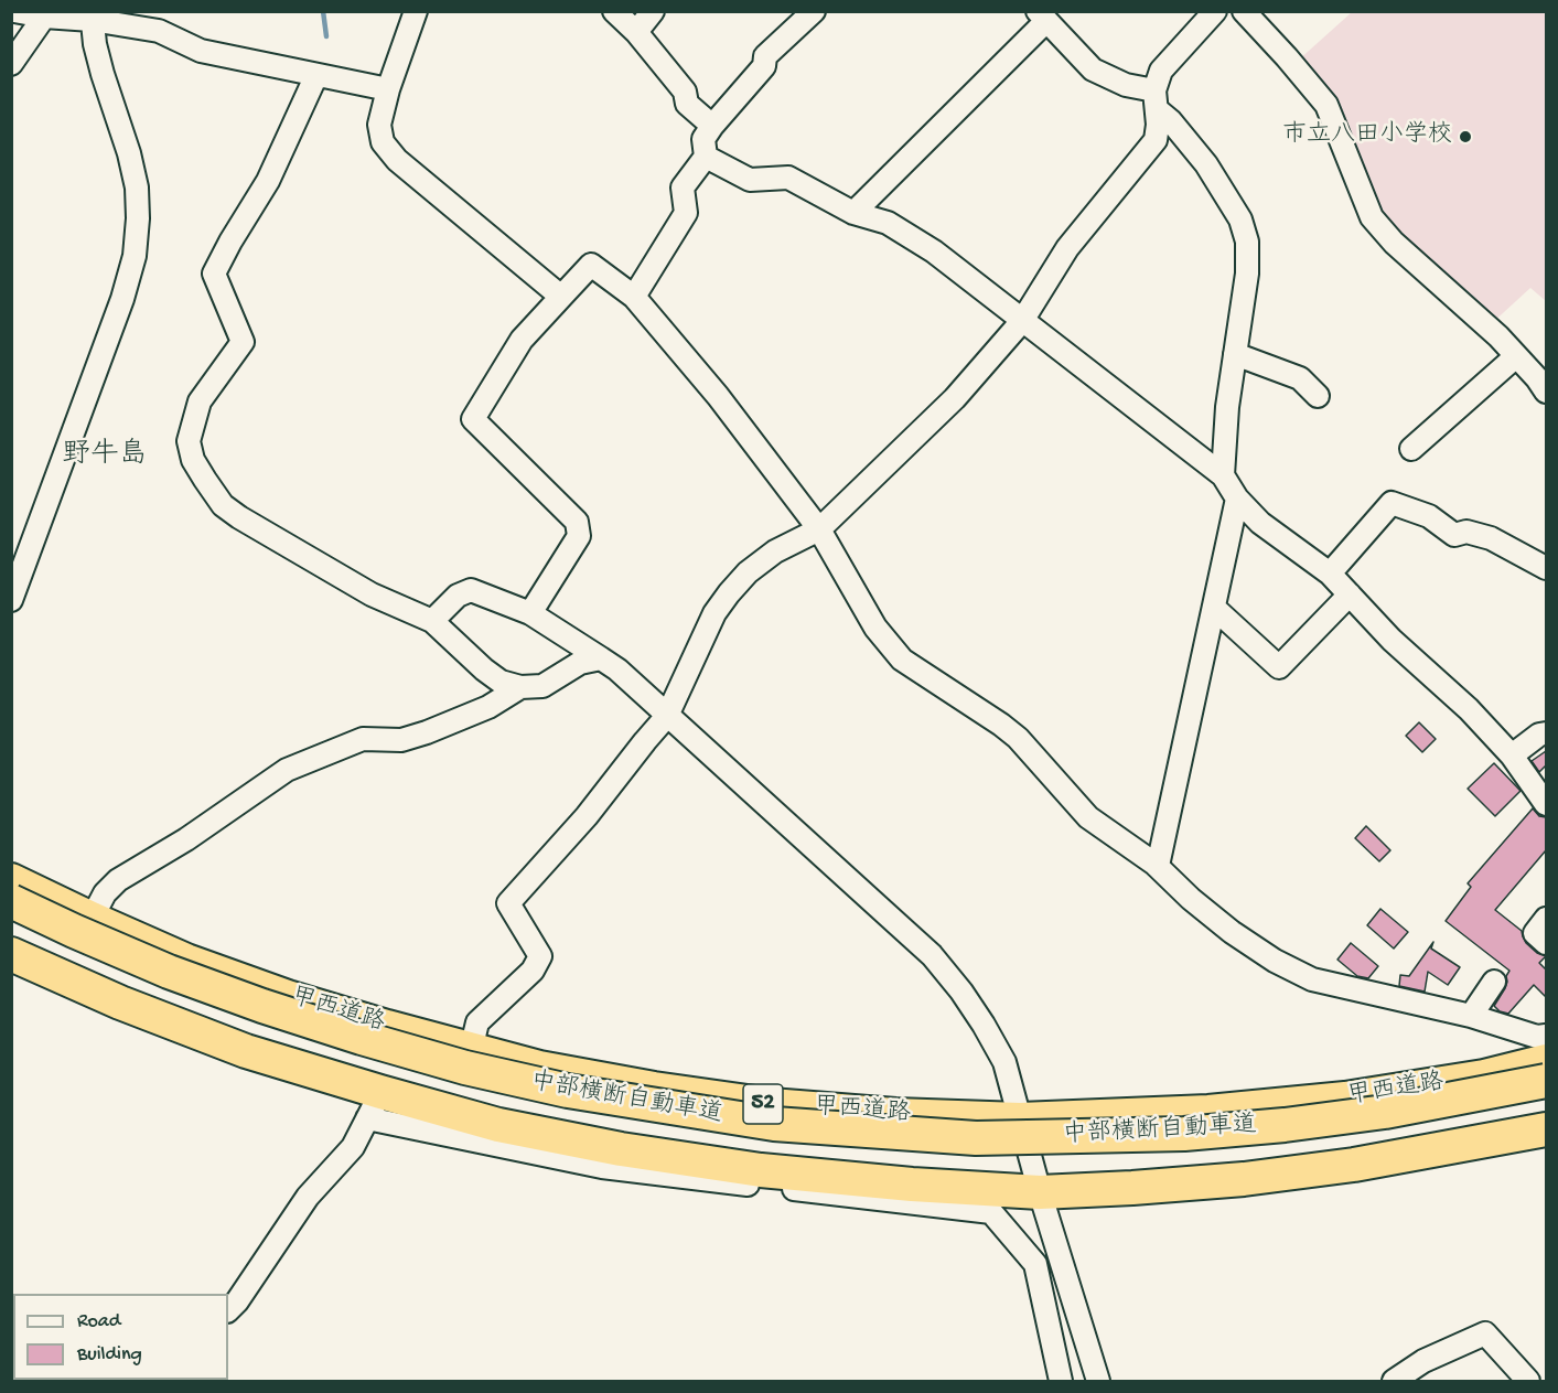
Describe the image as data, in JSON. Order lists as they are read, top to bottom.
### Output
{
  "streets": {
    "highway": ["甲西道路", "中部横断自動車道", "52"]
  },
  "districts": ["野牛島"],
  "places": ["市立八田小学校"],
  "legend": ["Road", "Building"]
}
